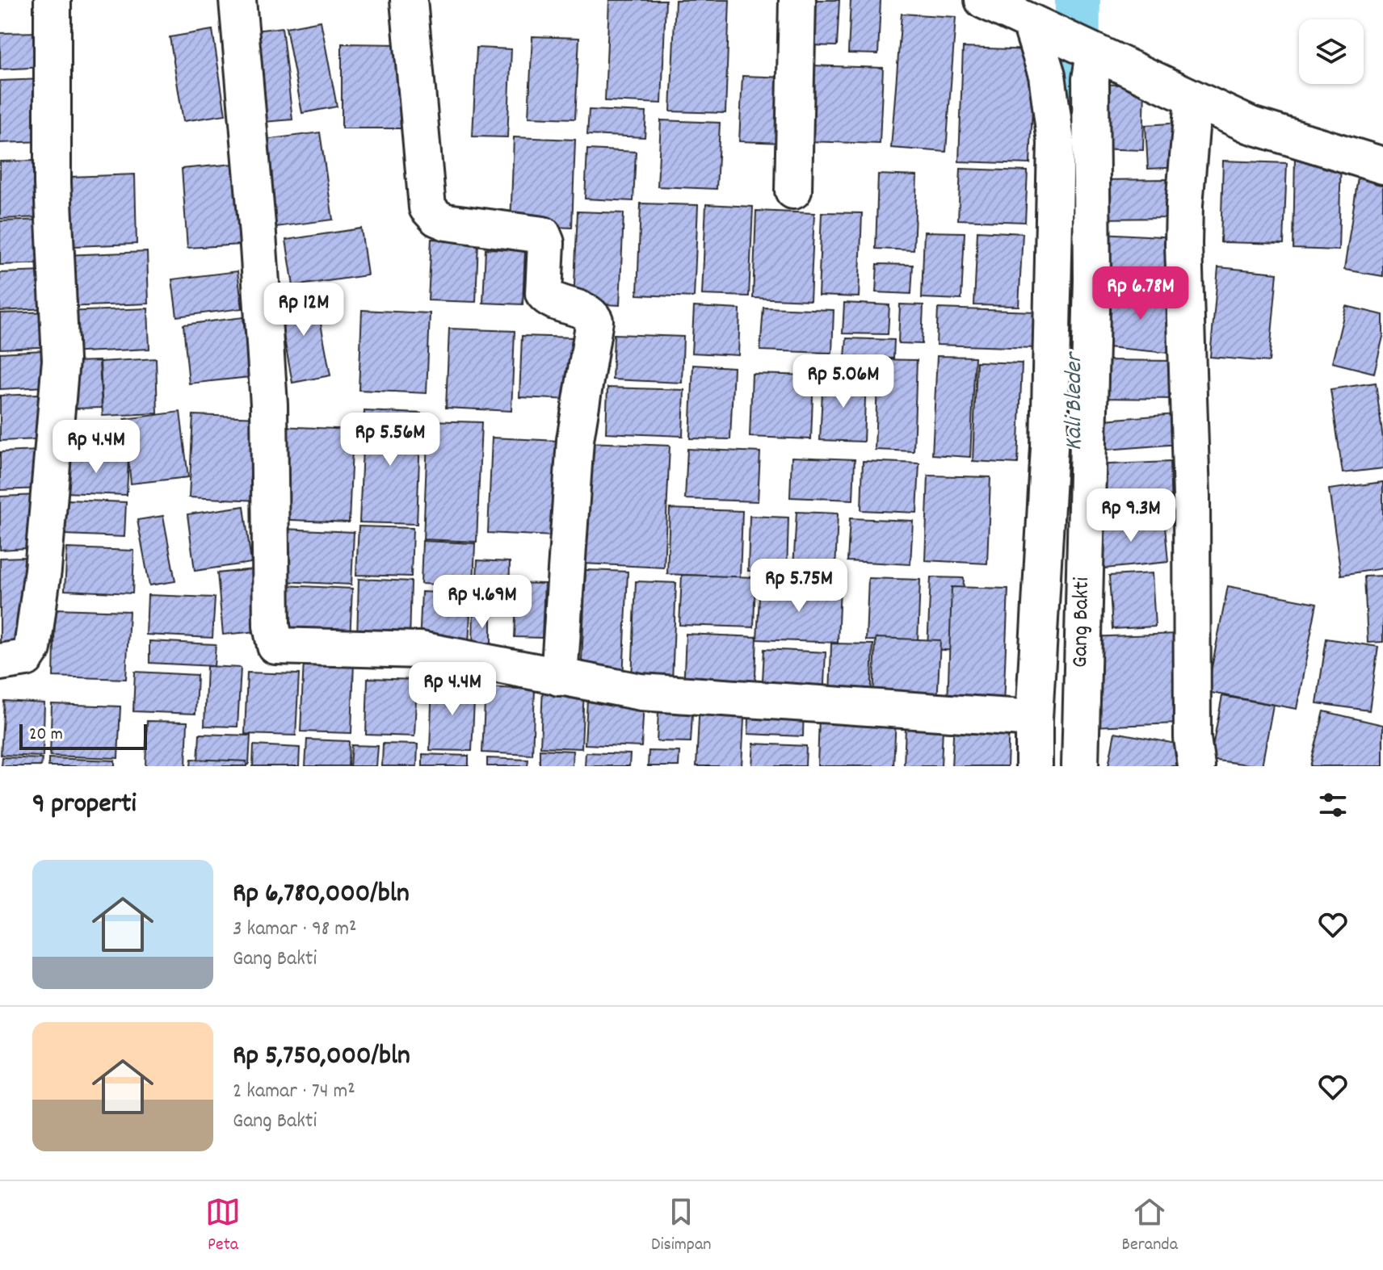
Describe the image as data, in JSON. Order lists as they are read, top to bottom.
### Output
{
  "streets": {
    "street": ["Gang Bakti"]
  },
  "water": ["Kali Bleder"],
  "scale_bar": "20 m",
  "page": {
    "price": [
      "Rp 6.78M",
      "Rp 12M",
      "Rp 5.06M",
      "Rp 5.56M",
      "Rp 4.4M",
      "Rp 9.3M",
      "Rp 5.75M",
      "Rp 4.69M",
      "Rp 4.4M"
    ],
    "scale": "20 m",
    "heading": "9 properti",
    "list": [
      {
        "name": "Rp 6,780,000/bln",
        "note": "3 kamar · 98 m² · Gang Bakti"
      },
      {
        "name": "Rp 5,750,000/bln",
        "note": "2 kamar · 74 m² · Gang Bakti"
      }
    ],
    "tabs": ["Peta", "Disimpan", "Beranda"]
  }
}
